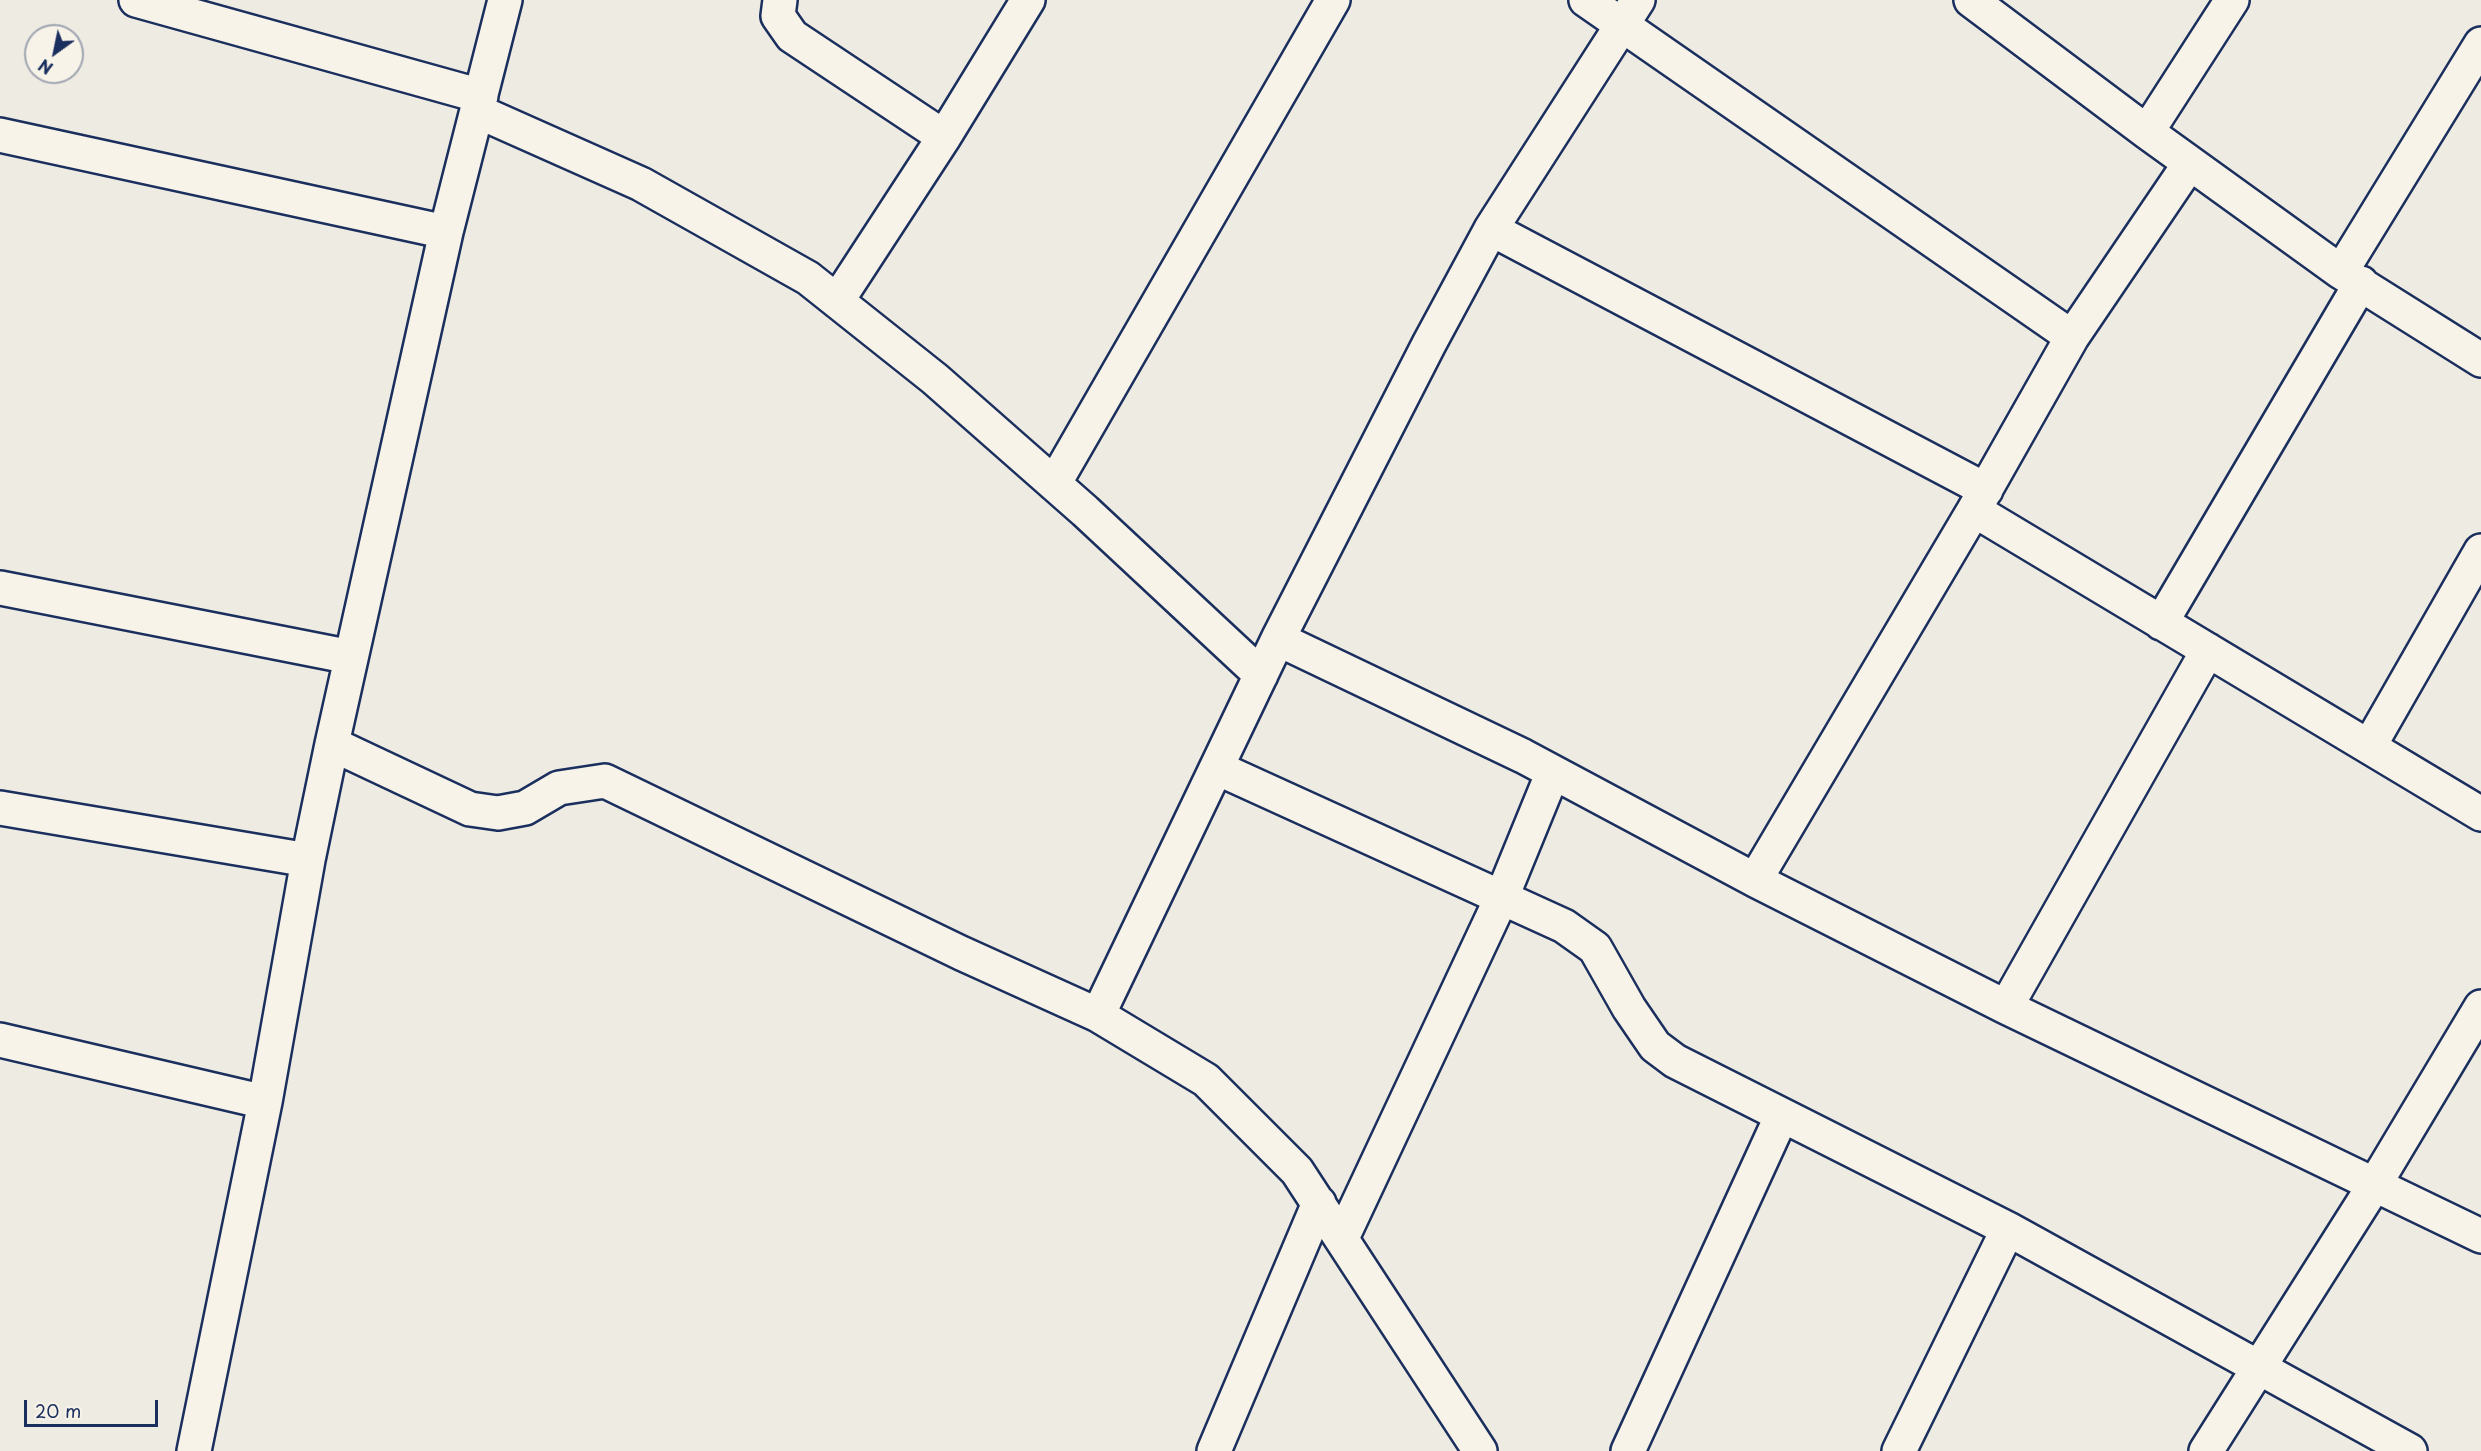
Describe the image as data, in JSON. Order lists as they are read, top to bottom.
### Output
{
  "scale_bar": "20 m",
  "north": "bottom left"
}
